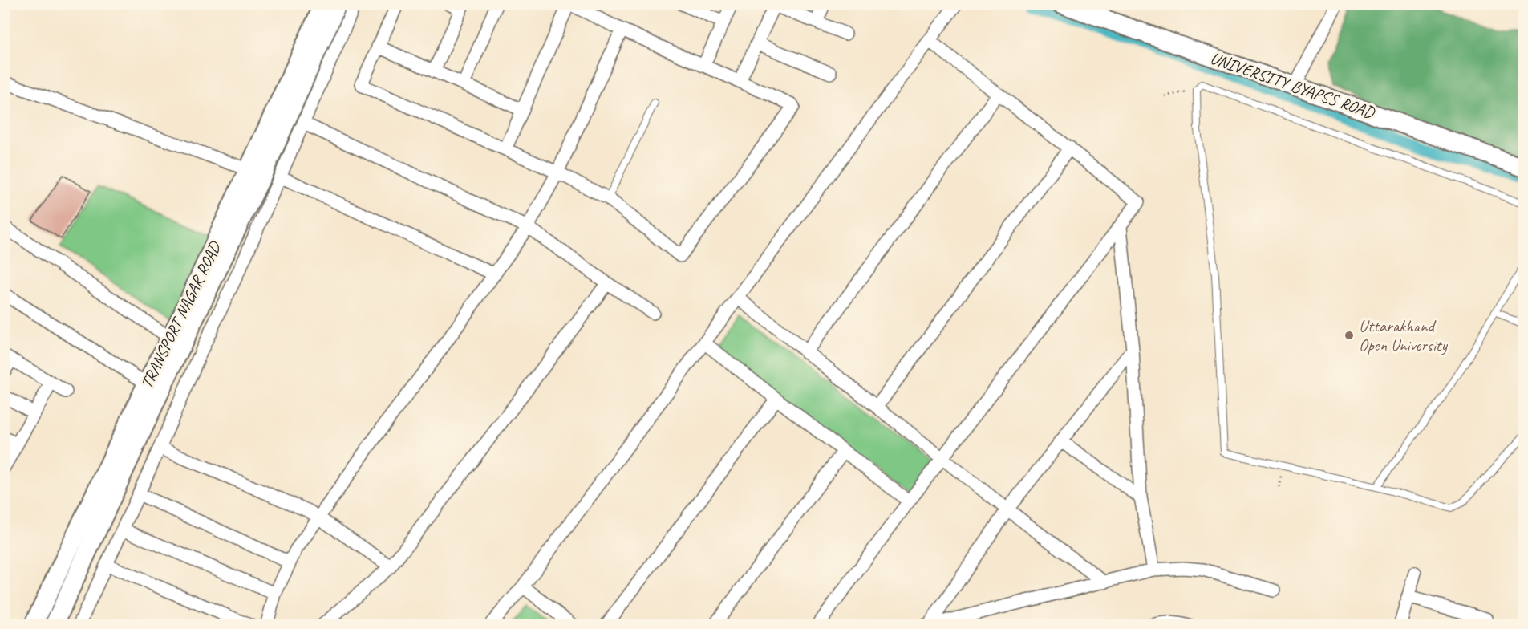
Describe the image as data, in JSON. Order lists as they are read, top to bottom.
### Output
{
  "streets": {
    "main road": ["UNIVERSITY BYAPSS ROAD", "TRANSPORT NAGAR ROAD"]
  },
  "places": ["Uttarakhand Open University"]
}
